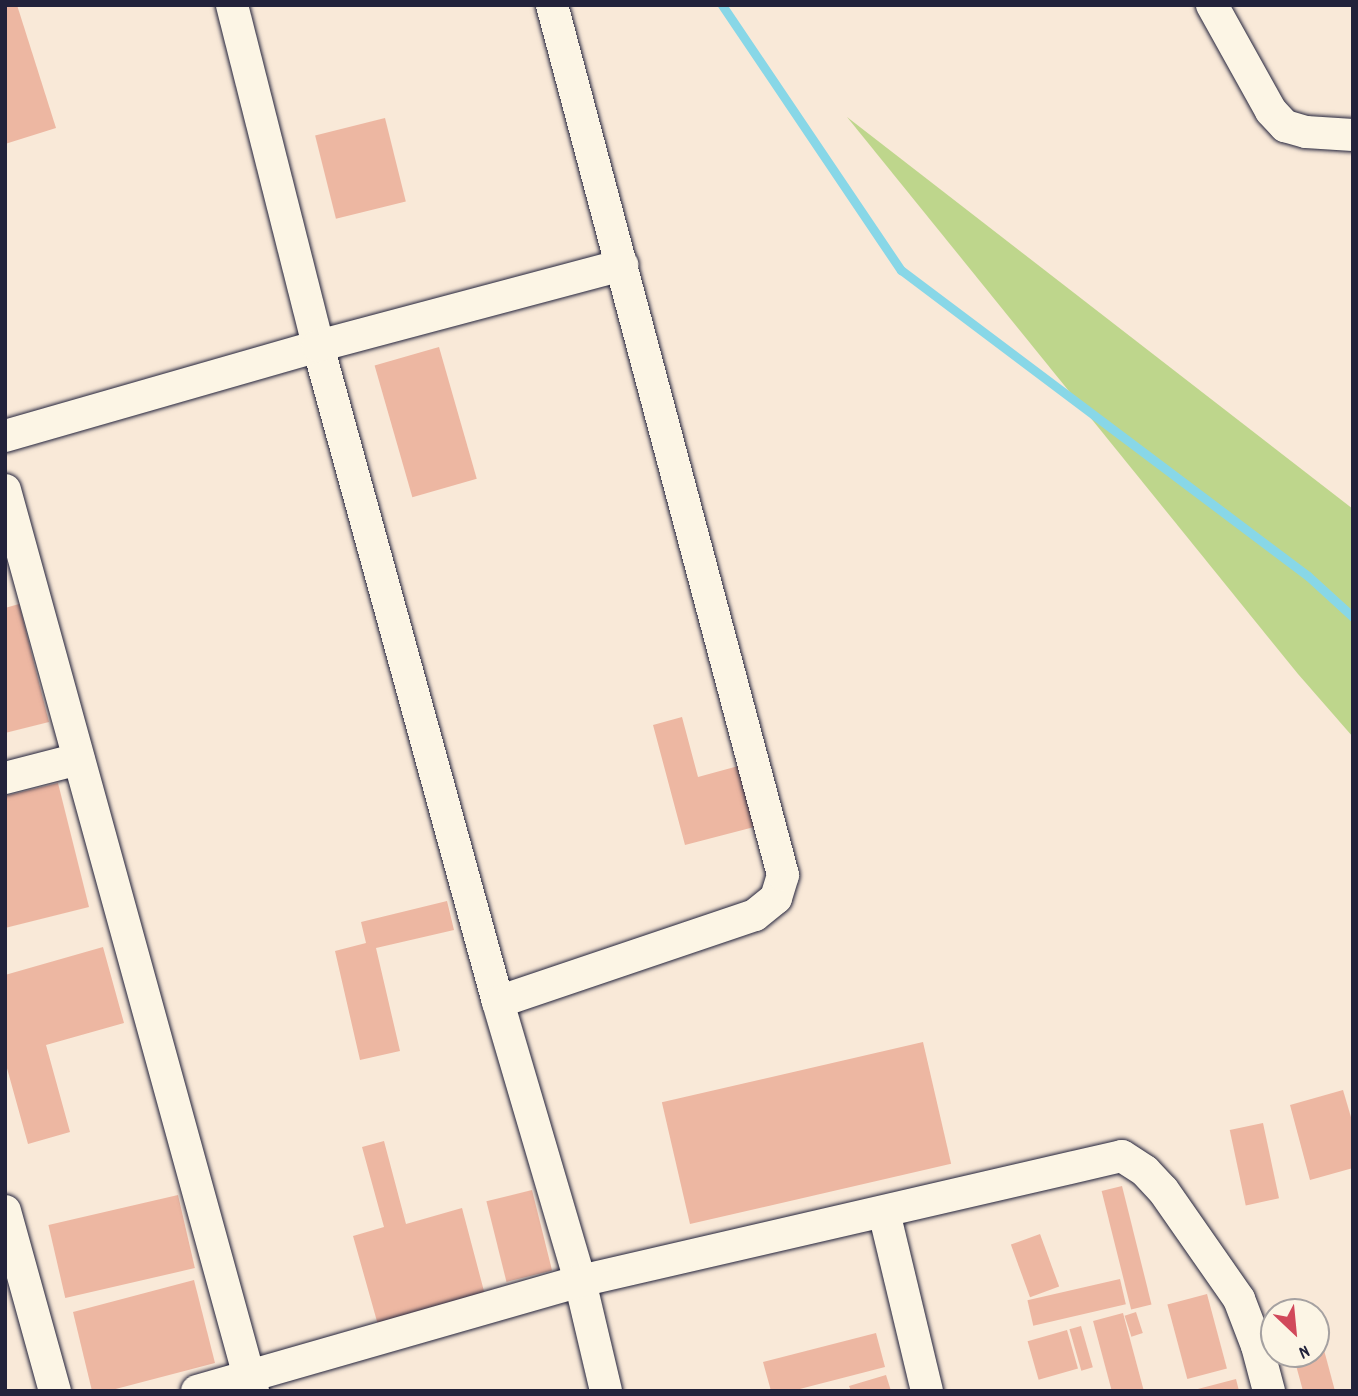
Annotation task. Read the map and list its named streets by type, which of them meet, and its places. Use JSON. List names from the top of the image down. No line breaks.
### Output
{"north":"bottom right"}
